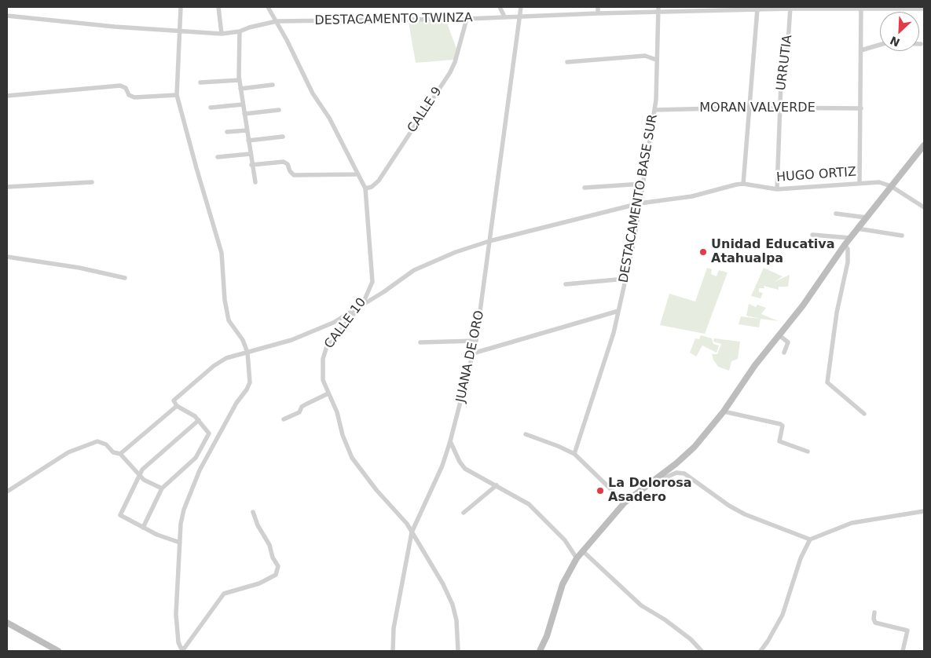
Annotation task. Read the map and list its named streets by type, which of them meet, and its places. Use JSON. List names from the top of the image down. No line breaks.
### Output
{"streets":{"street":["DESTACAMENTO TWINZA","URRUTIA","MORAN VALVERDE","CALLE 9","HUGO ORTIZ","DESTACAMENTO BASE SUR","CALLE 10","JUANA DE ORO"]},"crossings":[["DESTACAMENTO TWINZA","URRUTIA"],["DESTACAMENTO TWINZA","CALLE 9"],["DESTACAMENTO TWINZA","DESTACAMENTO BASE SUR"],["DESTACAMENTO TWINZA","CALLE 10"],["DESTACAMENTO TWINZA","JUANA DE ORO"],["URRUTIA","MORAN VALVERDE"],["URRUTIA","HUGO ORTIZ"],["MORAN VALVERDE","DESTACAMENTO BASE SUR"],["CALLE 9","CALLE 10"],["CALLE 10","JUANA DE ORO"]],"places":["Unidad Educativa Atahualpa","La Dolorosa Asadero"],"north":"bottom left"}
